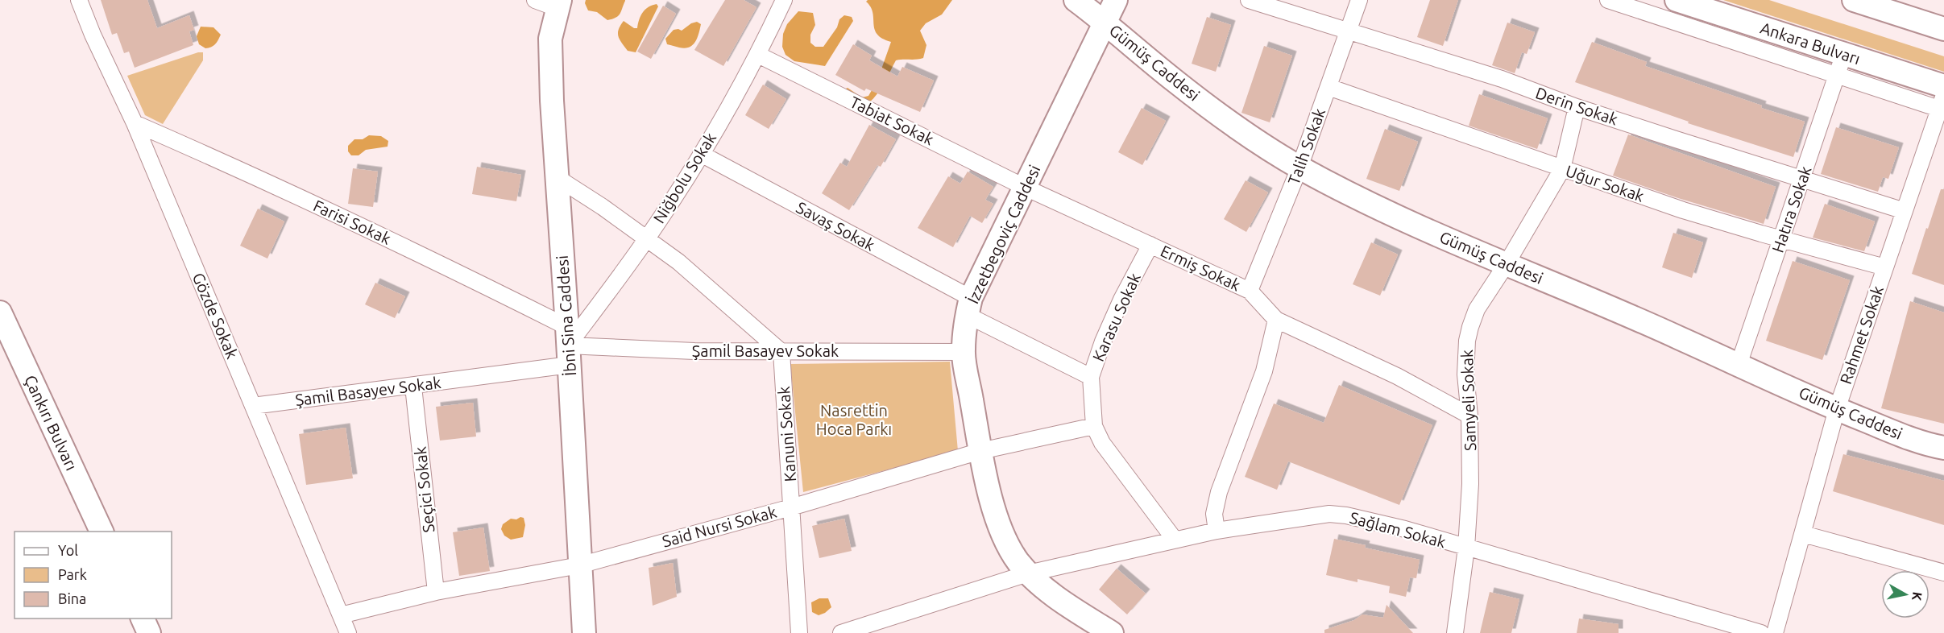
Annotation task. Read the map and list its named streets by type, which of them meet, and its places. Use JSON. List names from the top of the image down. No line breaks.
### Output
{"streets":{"street":["Ankara Bulvarı","Gümüş Caddesi","Derin Sokak","Tabiat Sokak","Talih Sokak","Niğbolu Sokak","Uğur Sokak","Hatıra Sokak","Farisi Sokak","Savaş Sokak","İzzetbegoviç Caddesi","Ermiş Sokak","Gözde Sokak","İbni Sina Caddesi","Karasu Sokak","Rahmet Sokak","Şamil Basayev Sokak","Samyeli Sokak","Çankırı Bulvarı","Kanuni Sokak","Seçici Sokak","Said Nursi Sokak","Sağlam Sokak"]},"crossings":[["Ankara Bulvarı","Hatıra Sokak"],["Gümüş Caddesi","Talih Sokak"],["Gümüş Caddesi","Hatıra Sokak"],["Gümüş Caddesi","İzzetbegoviç Caddesi"],["Gümüş Caddesi","Rahmet Sokak"],["Gümüş Caddesi","Samyeli Sokak"],["Derin Sokak","Talih Sokak"],["Derin Sokak","Hatıra Sokak"],["Derin Sokak","Rahmet Sokak"],["Derin Sokak","Samyeli Sokak"],["Tabiat Sokak","Niğbolu Sokak"],["Tabiat Sokak","İzzetbegoviç Caddesi"],["Tabiat Sokak","Ermiş Sokak"],["Talih Sokak","Uğur Sokak"],["Talih Sokak","Ermiş Sokak"],["Niğbolu Sokak","Farisi Sokak"],["Niğbolu Sokak","Savaş Sokak"],["Niğbolu Sokak","İbni Sina Caddesi"],["Niğbolu Sokak","Şamil Basayev Sokak"],["Uğur Sokak","Hatıra Sokak"],["Uğur Sokak","Rahmet Sokak"],["Uğur Sokak","Samyeli Sokak"],["Farisi Sokak","Gözde Sokak"],["Farisi Sokak","İbni Sina Caddesi"],["Farisi Sokak","Şamil Basayev Sokak"],["Savaş Sokak","İzzetbegoviç Caddesi"],["Savaş Sokak","Karasu Sokak"],["İzzetbegoviç Caddesi","Ermiş Sokak"],["İzzetbegoviç Caddesi","Şamil Basayev Sokak"],["İzzetbegoviç Caddesi","Said Nursi Sokak"],["İzzetbegoviç Caddesi","Sağlam Sokak"],["Ermiş Sokak","Karasu Sokak"],["Ermiş Sokak","Samyeli Sokak"],["Gözde Sokak","Şamil Basayev Sokak"],["Gözde Sokak","Said Nursi Sokak"],["İbni Sina Caddesi","Şamil Basayev Sokak"],["İbni Sina Caddesi","Said Nursi Sokak"],["Karasu Sokak","Said Nursi Sokak"],["Karasu Sokak","Sağlam Sokak"],["Şamil Basayev Sokak","Kanuni Sokak"],["Şamil Basayev Sokak","Seçici Sokak"],["Samyeli Sokak","Sağlam Sokak"],["Kanuni Sokak","Said Nursi Sokak"],["Seçici Sokak","Said Nursi Sokak"]],"parks":["Nasrettin Hoca Parkı"],"legend":["Yol","Park","Bina"],"north":"right"}
